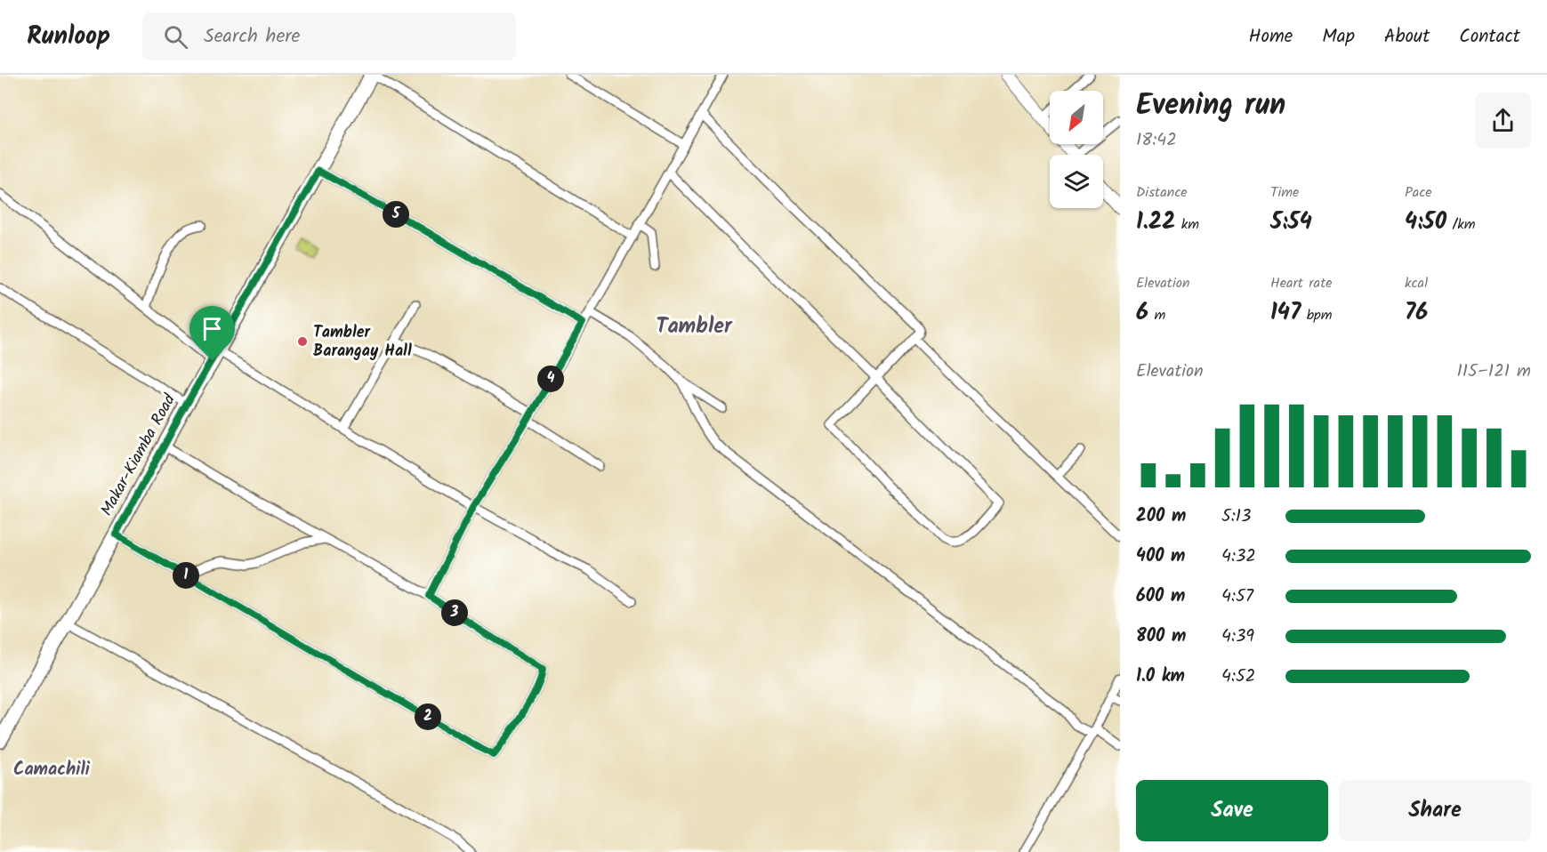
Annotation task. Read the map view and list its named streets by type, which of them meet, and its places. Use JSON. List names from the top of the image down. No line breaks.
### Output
{"streets":{"main road":["Makar-Kiamba Road"]},"districts":["Tambler","Camachili"],"places":["Tambler Barangay Hall"],"north":"bottom left","page":{"header":"Runloop","search":"Search here","nav":["Home","Map","About","Contact"],"heading":["Evening run","18:42"],"stats":[["Distance","1.22 km"],["Time","5:54"],["Pace","4:50 /km"],["Elevation","6 m"],["Heart rate","147 bpm"],["kcal","76"]],"pins":["5","4","1","3","2"],"chart":["Elevation","115–121 m"],"list":[{"name":"200 m","note":"5:13"},{"name":"400 m","note":"4:32"},{"name":"600 m","note":"4:57"},{"name":"800 m","note":"4:39"},{"name":"1.0 km","note":"4:52"}],"buttons":["Save","Share"]}}
